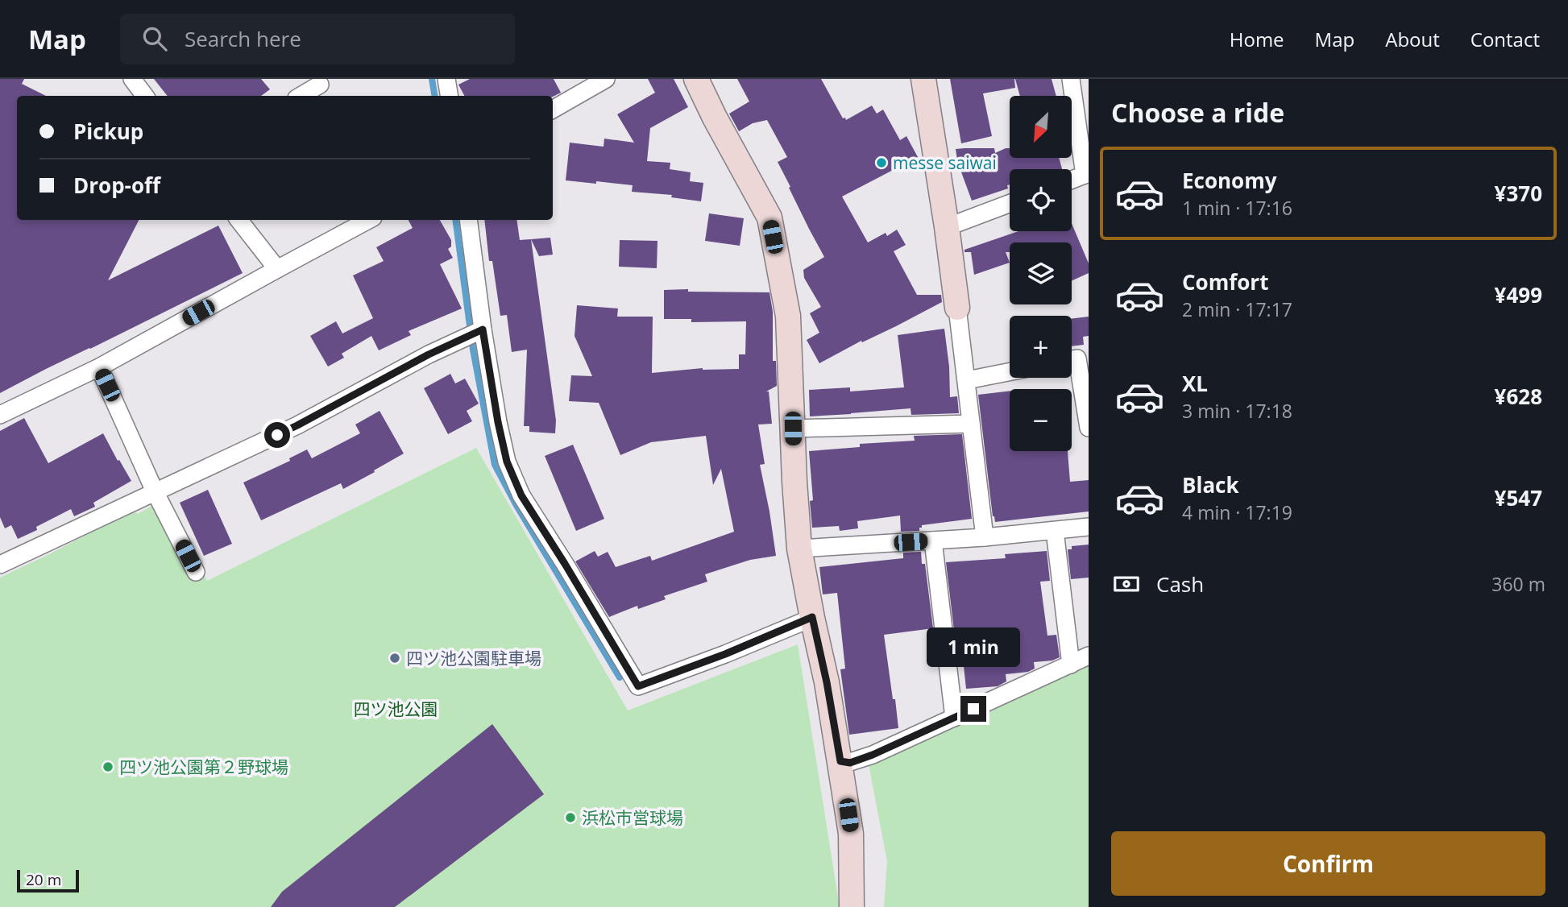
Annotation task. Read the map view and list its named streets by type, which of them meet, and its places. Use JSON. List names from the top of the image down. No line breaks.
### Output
{"parks":["四ツ池公園"],"places":["messe saiwai","四ツ池公園駐車場","四ツ池公園第２野球場","浜松市営球場"],"scale_bar":"20 m","north":"bottom left","page":{"header":"Map","search":"Search here","nav":["Home","Map","About","Contact"],"heading":"Choose a ride","map_buttons":["+","−"],"banner":["Pickup","Drop-off"],"list":[{"name":"Economy","note":"1 min · 17:16","value":"¥370"},{"name":"Comfort","note":"2 min · 17:17","value":"¥499"},{"name":"XL","note":"3 min · 17:18","value":"¥628"},{"name":"Black","note":"4 min · 17:19","value":"¥547"}],"pay":["Cash","360 m"],"bubble":"1 min","buttons":"Confirm","scale":"20 m"}}
